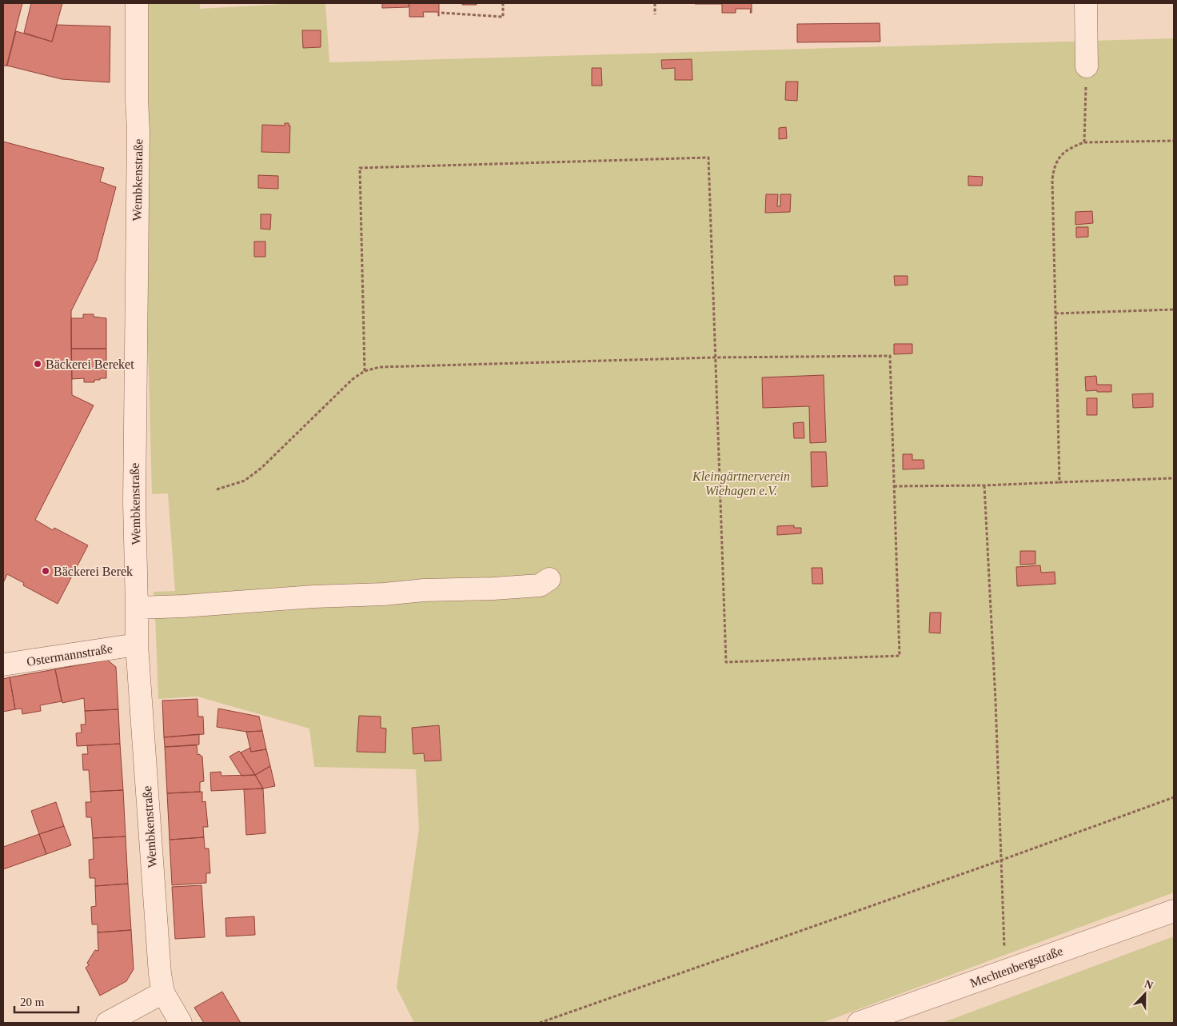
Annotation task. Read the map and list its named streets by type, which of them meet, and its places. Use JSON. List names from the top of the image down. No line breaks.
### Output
{"streets":{"street":["Wembkenstraße","Ostermannstraße","Mechtenbergstraße"]},"crossings":[["Wembkenstraße","Ostermannstraße"]],"parks":["Kleingärtnerverein Wiehagen e.V."],"places":["Bäckerei Bereket","Bäckerei Berek"],"scale_bar":"20 m","north":"top"}
